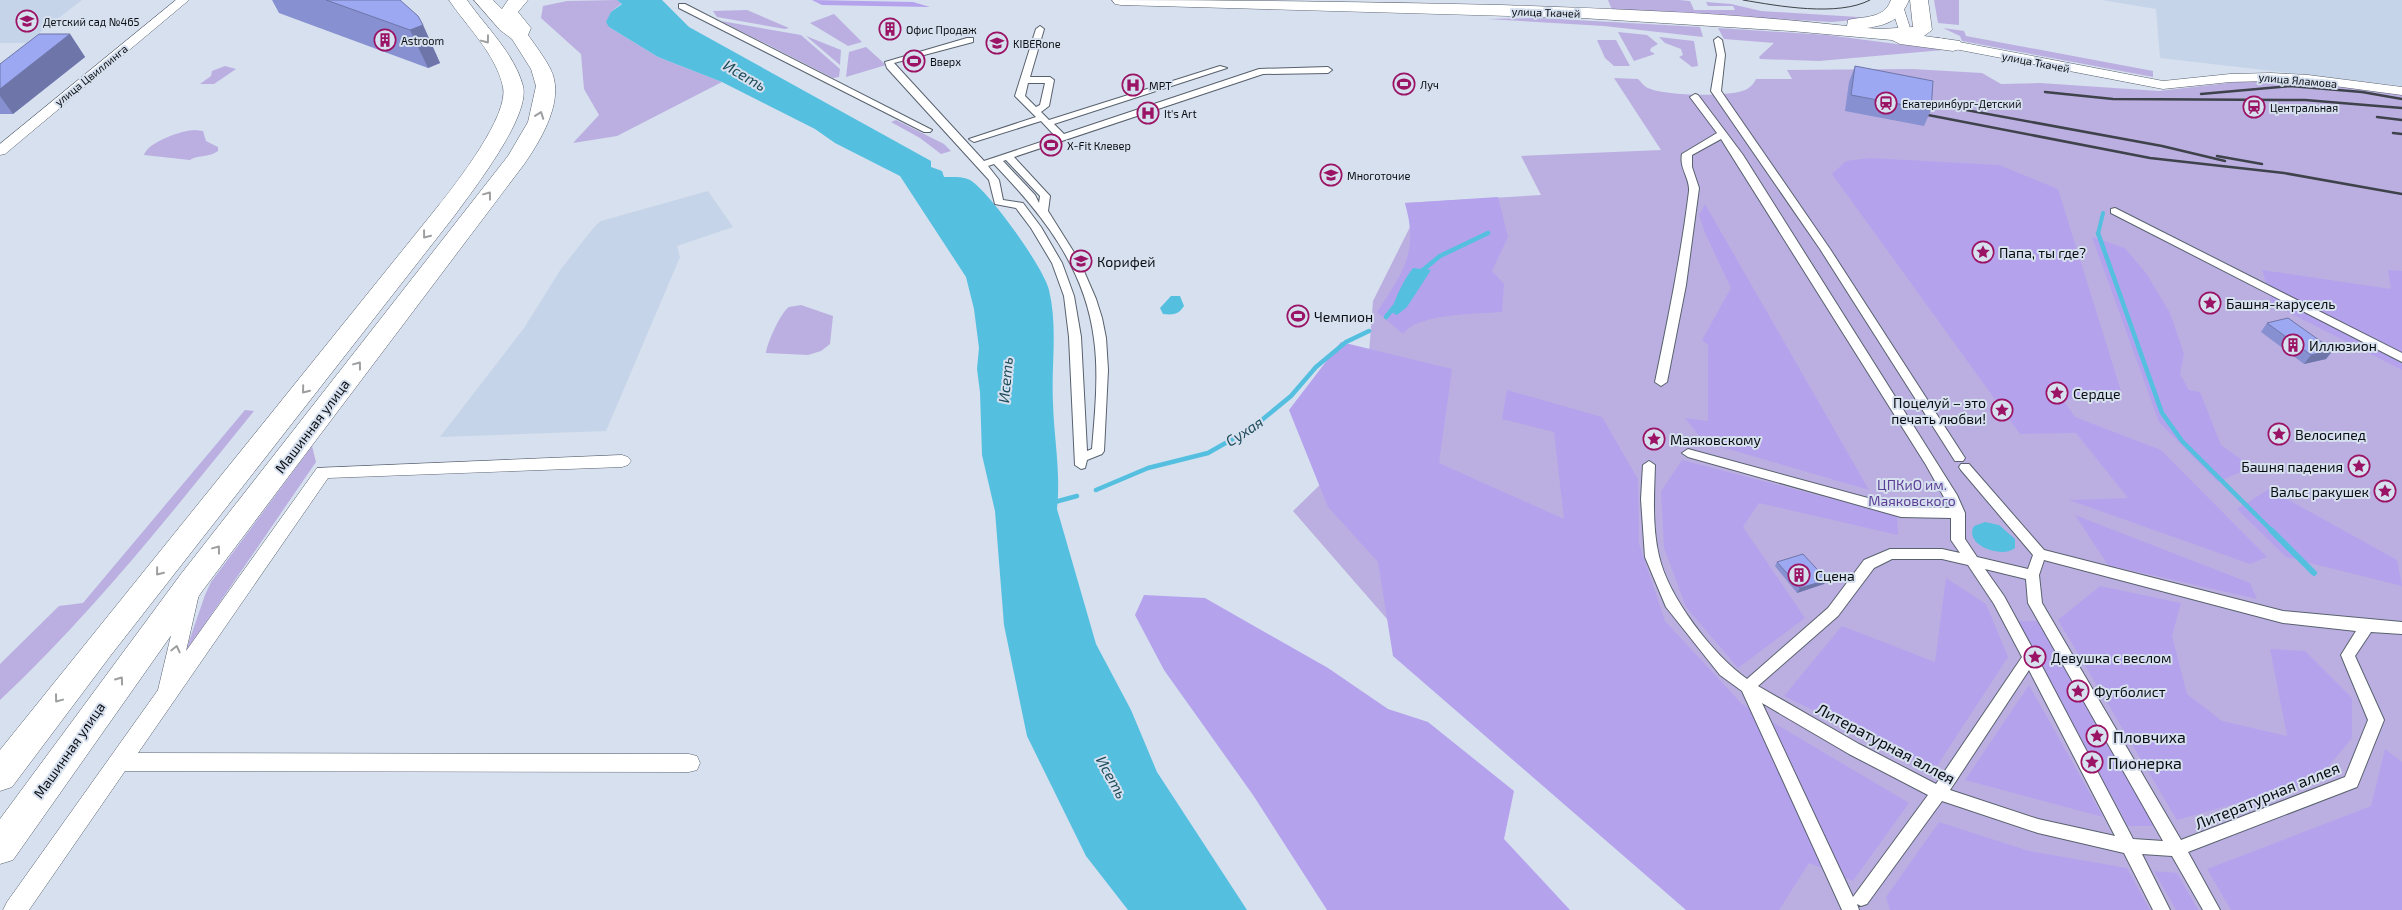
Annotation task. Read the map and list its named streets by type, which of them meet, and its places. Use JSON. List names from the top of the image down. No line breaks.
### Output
{"streets":{"main road":["улица Ткачей","Машинная улица"],"street":["улица Цвиллинга","улица Яламова","Литературная аллея"]},"crossings":[["улица Ткачей","улица Яламова"]],"water":["Исеть","Сухая"],"parks":["ЦПКиО им. Маяковского"],"places":{"school or university":["Детский сад №465","KIBERone","Многоточие","Корифей"],"building":["Офис Продаж","Astroom","Иллюзион","Сцена"],"sports":["Вверх","Луч","X-Fit Клевер","Чемпион"],"hospital":["МРТ","It's Art"],"station":["Екатеринбург-Детский","Центральная"],"place":["Папа, ты где?","Башня-карусель","Сердце","Поцелуй – это печать любви!","Велосипед","Маяковскому","Башня падения","Вальс ракушек","Девушка с веслом","Футболист","Пловчиха","Пионерка"]}}
